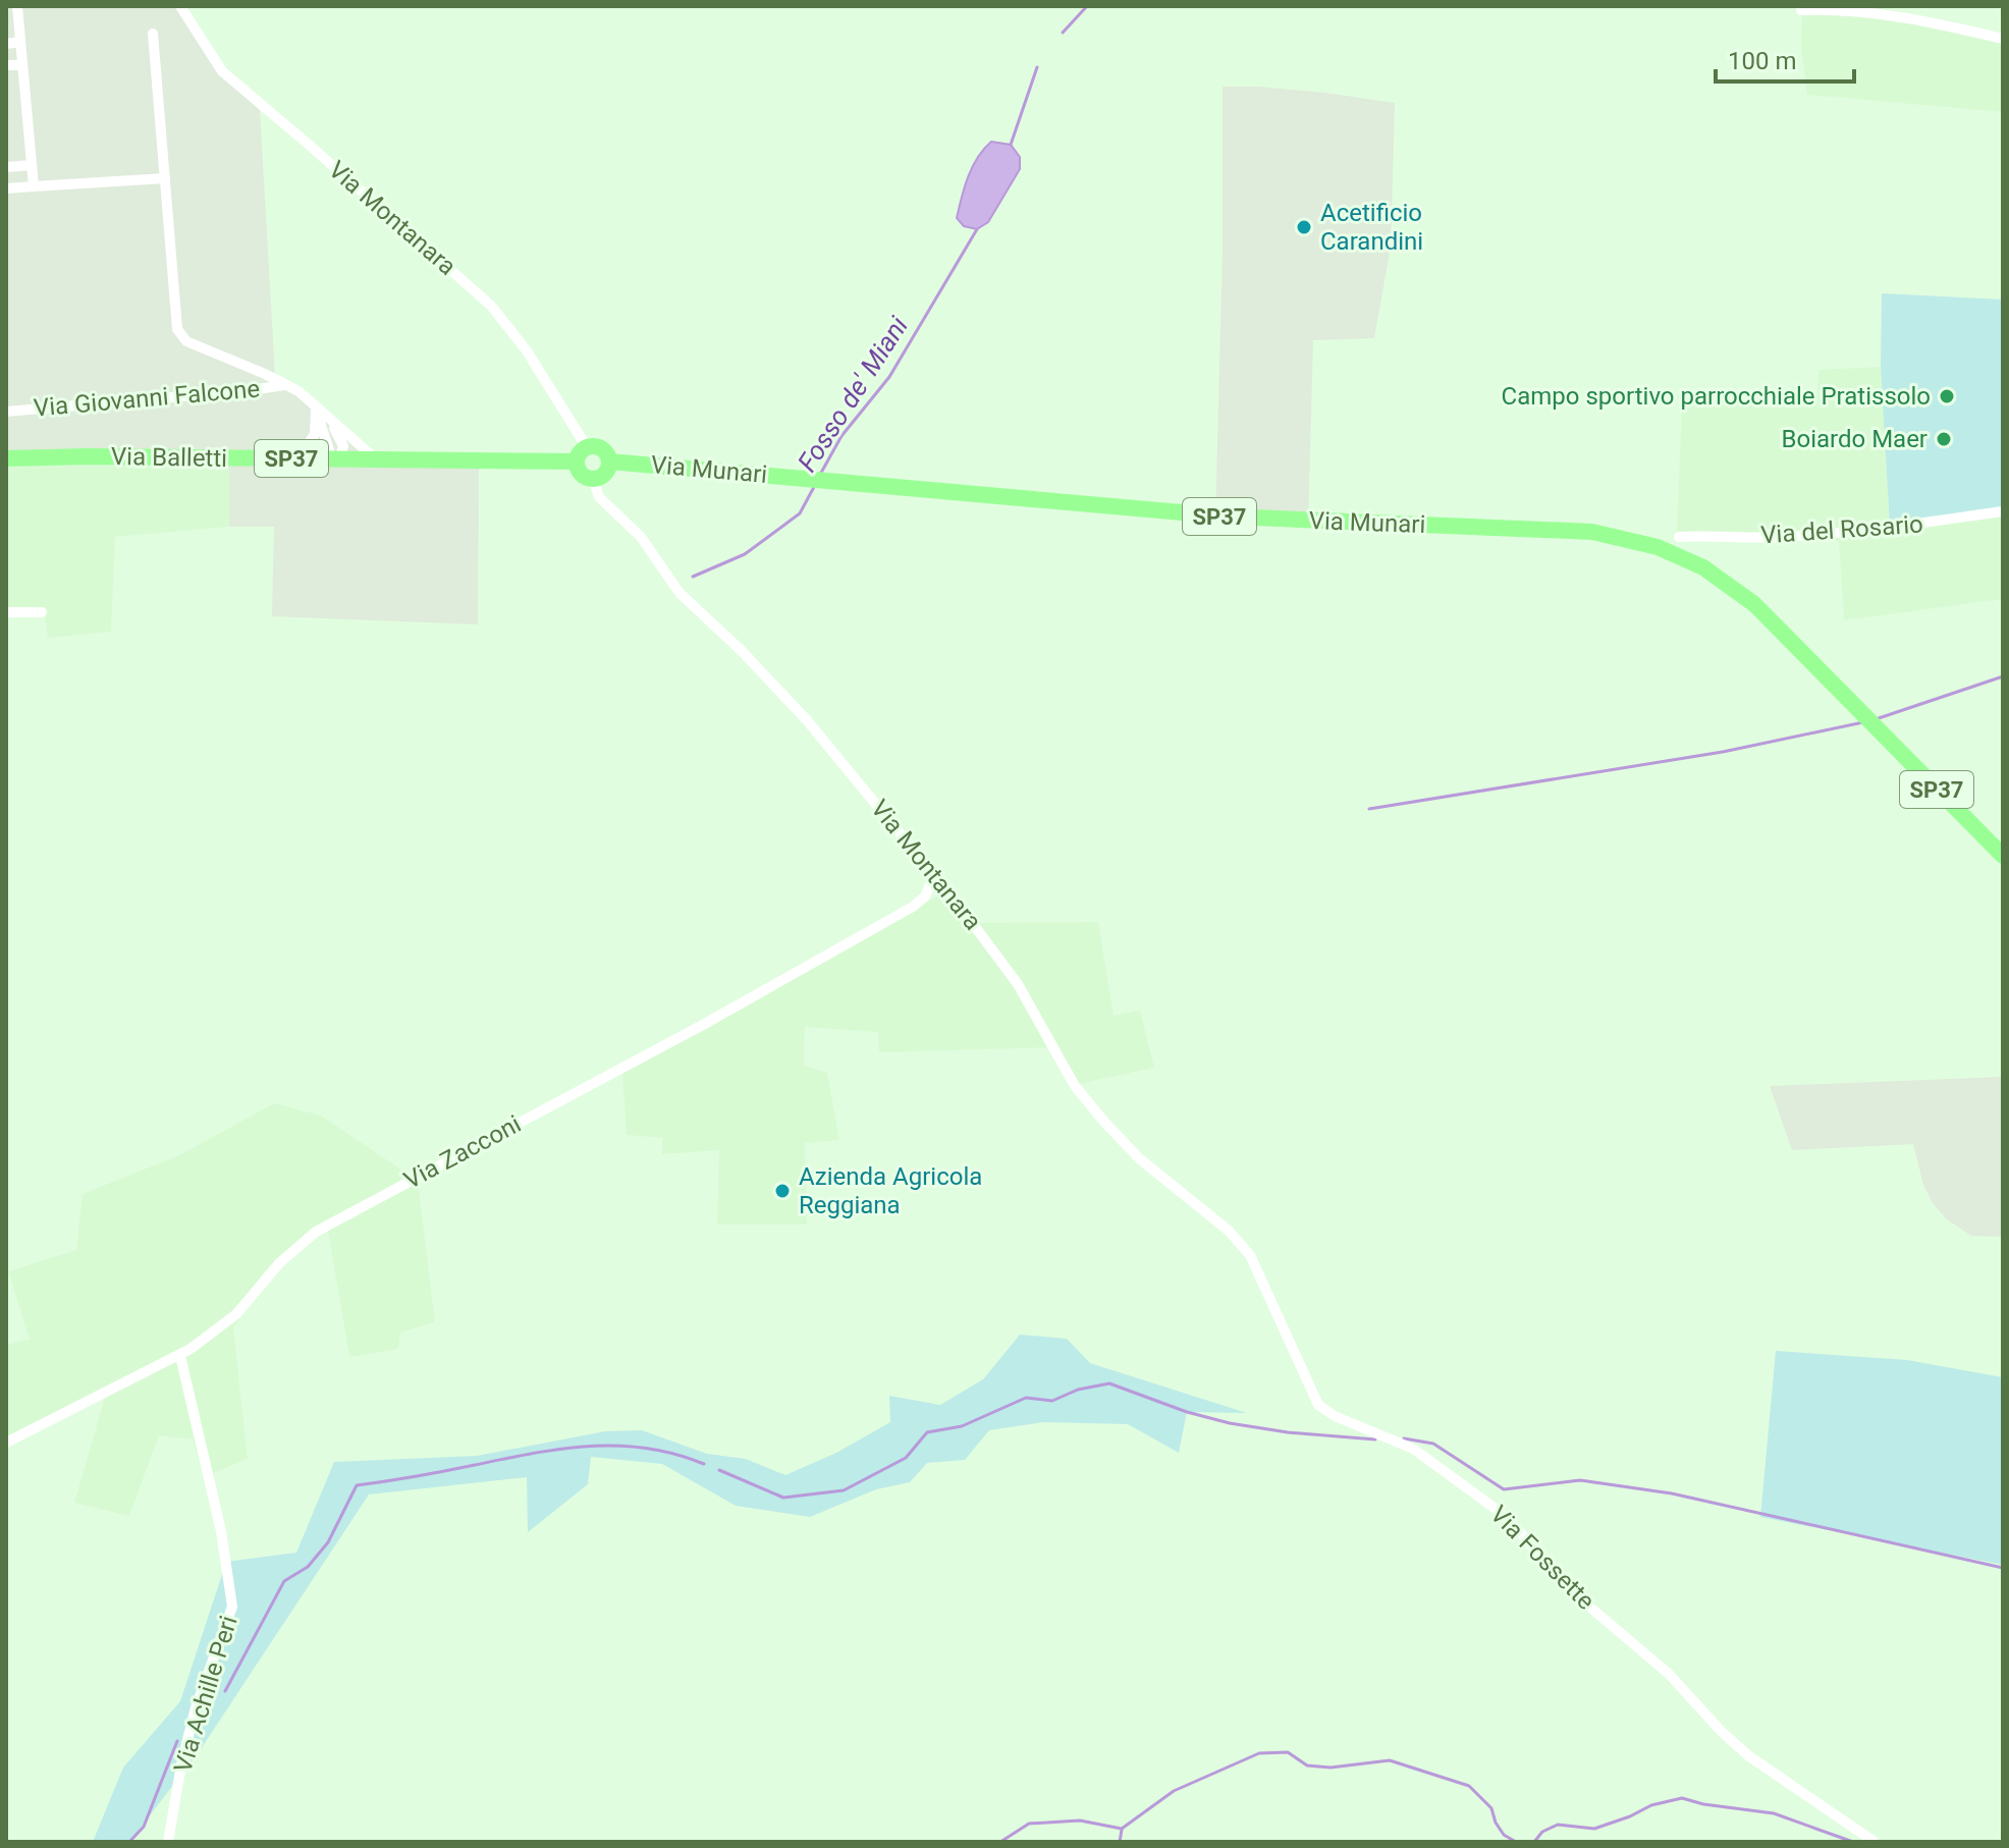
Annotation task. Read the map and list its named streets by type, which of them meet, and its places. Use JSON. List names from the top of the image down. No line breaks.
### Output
{"streets":{"main road":["Via Balletti","SP37","Via Munari"],"street":["Via Montanara","Via Giovanni Falcone","Via del Rosario","Via Zacconi","Via Fossette","Via Achille Peri"]},"crossings":[["Via Montanara","Via Balletti"],["Via Montanara","Via Munari"],["Via Montanara","Via Zacconi"],["Via Montanara","Via Fossette"],["Via Balletti","Via Munari"],["Via Zacconi","Via Achille Peri"]],"water":["Fosso de' Miani"],"places":["Acetificio Carandini","Campo sportivo parrocchiale Pratissolo","Boiardo Maer","Azienda Agricola Reggiana"],"scale_bar":"100 m"}
